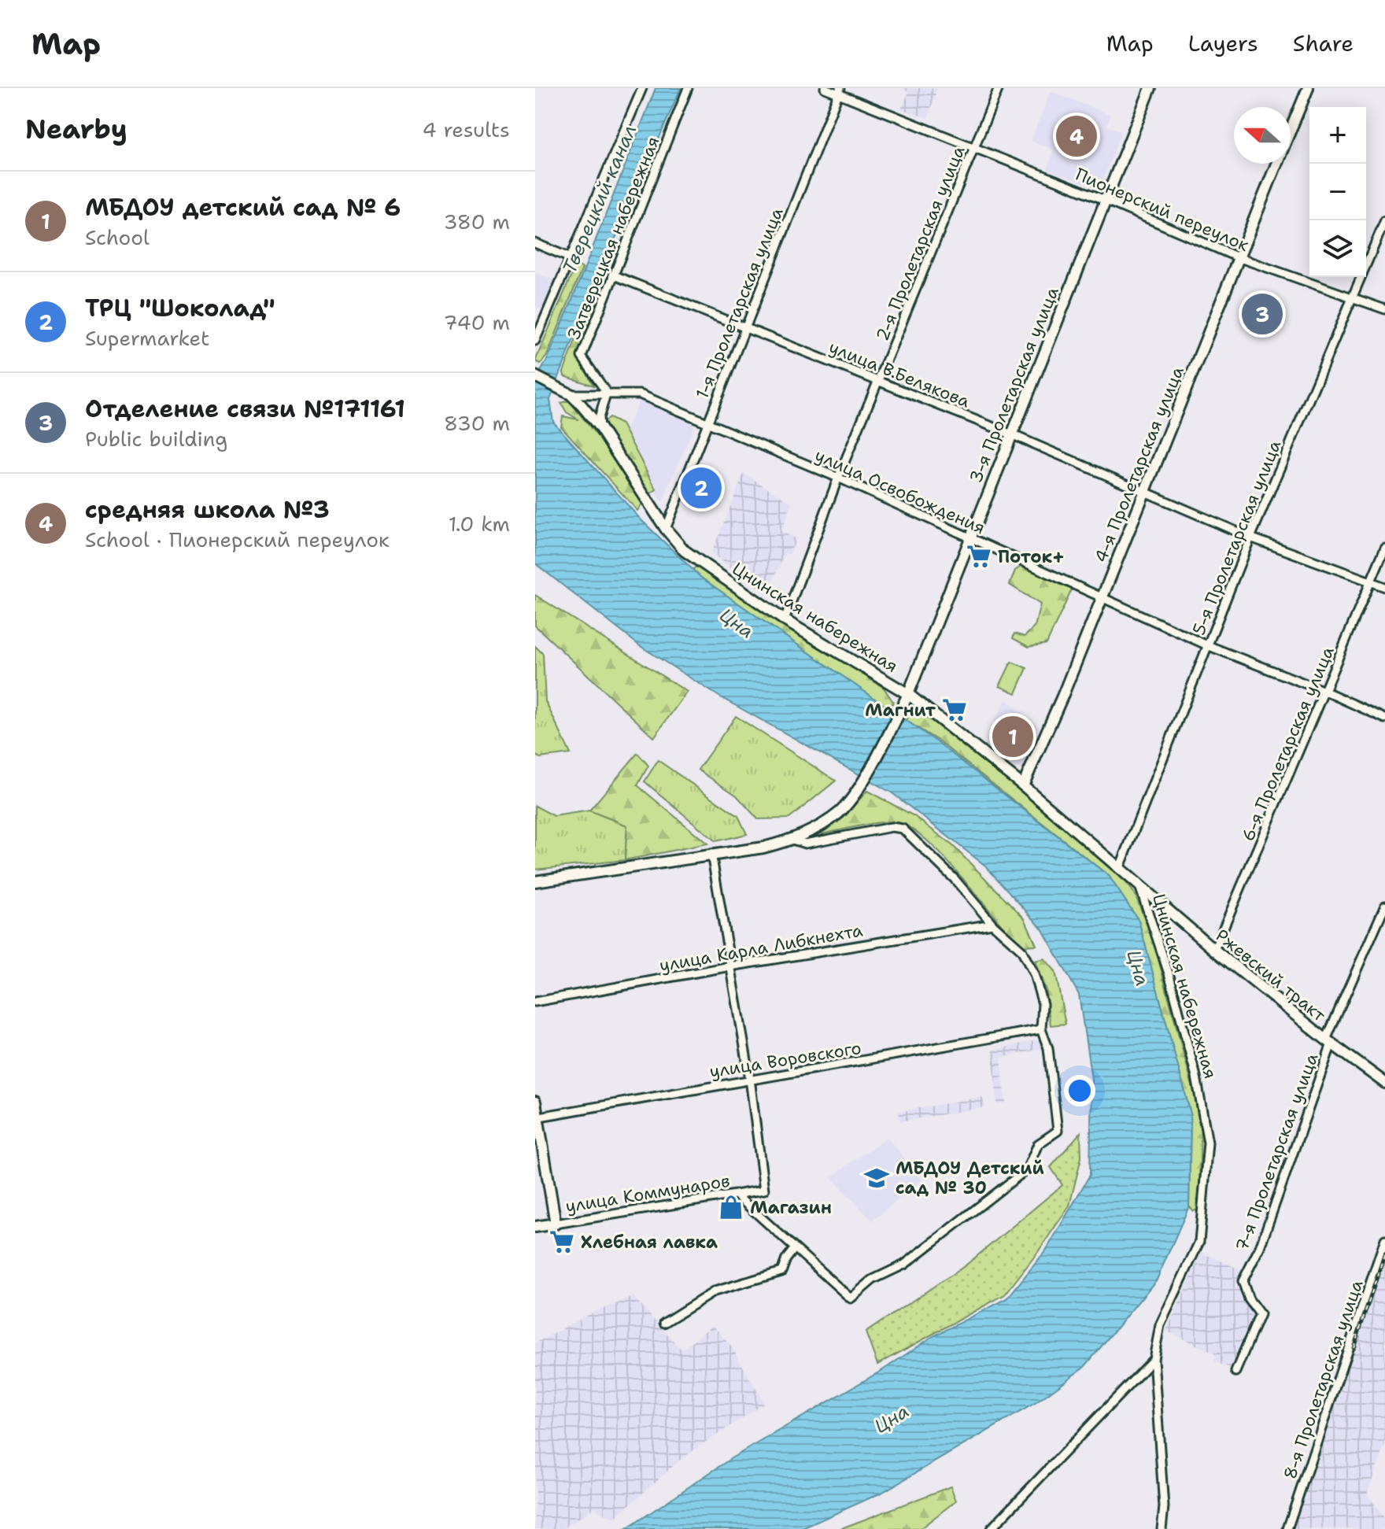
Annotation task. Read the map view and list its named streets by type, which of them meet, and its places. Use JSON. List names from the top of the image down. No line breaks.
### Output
{"streets":{"street":["Пионерский переулок","Затверецкая набережная","2-я Пролетарская улица","1-я Пролетарская улица","улица В.Белякова","3-я Пролетарская улица","4-я Пролетарская улица","улица Освобождения","5-я Пролетарская улица","Цнинская набережная","6-я Пролетарская улица","улица Карла Либкнехта","Ржевский тракт","улица Воровского","7-я Пролетарская улица","улица Коммунаров","8-я Пролетарская улица"]},"crossings":[["Пионерский переулок","2-я Пролетарская улица"],["Пионерский переулок","1-я Пролетарская улица"],["Пионерский переулок","3-я Пролетарская улица"],["Пионерский переулок","4-я Пролетарская улица"],["Пионерский переулок","5-я Пролетарская улица"],["Затверецкая набережная","улица В.Белякова"],["Затверецкая набережная","улица Освобождения"],["2-я Пролетарская улица","улица В.Белякова"],["2-я Пролетарская улица","улица Освобождения"],["2-я Пролетарская улица","Цнинская набережная"],["1-я Пролетарская улица","улица В.Белякова"],["1-я Пролетарская улица","улица Освобождения"],["1-я Пролетарская улица","Цнинская набережная"],["улица В.Белякова","3-я Пролетарская улица"],["улица В.Белякова","4-я Пролетарская улица"],["улица В.Белякова","5-я Пролетарская улица"],["улица В.Белякова","6-я Пролетарская улица"],["3-я Пролетарская улица","улица Освобождения"],["3-я Пролетарская улица","Цнинская набережная"],["4-я Пролетарская улица","улица Освобождения"],["4-я Пролетарская улица","Цнинская набережная"],["улица Освобождения","5-я Пролетарская улица"],["улица Освобождения","Цнинская набережная"],["улица Освобождения","6-я Пролетарская улица"],["5-я Пролетарская улица","Цнинская набережная"],["Цнинская набережная","Ржевский тракт"],["6-я Пролетарская улица","Ржевский тракт"],["Ржевский тракт","7-я Пролетарская улица"],["улица Воровского","улица Коммунаров"]],"water":["Тверецкий канал","Цна"],"places":{"supermarket":["Поток+","Магнит","Хлебная лавка"],"school or university":["МБДОУ Детский сад № 30"],"shop":["Магазин"]},"north":"left","page":{"header":"Map","nav":["Map","Layers","Share"],"heading":["Nearby","4 results"],"map_buttons":["+","−"],"pins":["4","3","2","1"],"list":[{"mark":"1","name":"МБДОУ детский сад № 6","note":"School","value":"380 m"},{"mark":"2","name":"ТРЦ \"Шоколад\"","note":"Supermarket","value":"740 m"},{"mark":"3","name":"Отделение связи №171161","note":"Public building","value":"830 m"},{"mark":"4","name":"средняя школа №3","note":"School · Пионерский переулок","value":"1.0 km"}]}}
